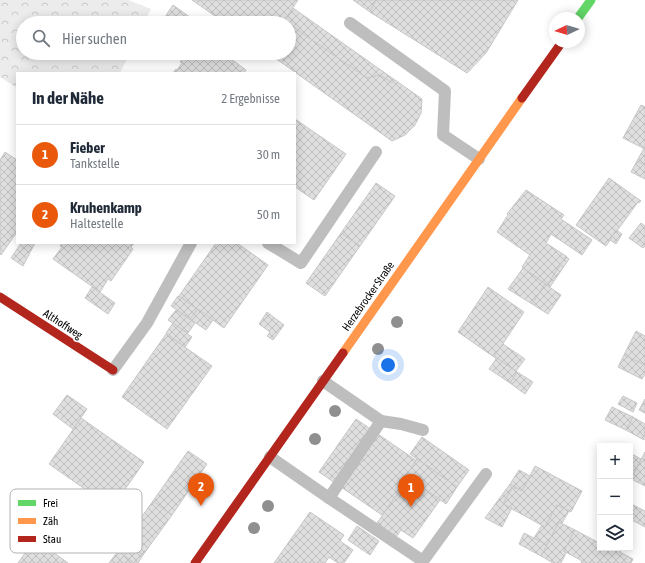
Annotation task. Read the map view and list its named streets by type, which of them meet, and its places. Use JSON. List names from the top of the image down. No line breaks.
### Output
{"streets":{"main road":["Herzebrocker Straße","Althoffweg"]},"legend":["Frei","Zäh","Stau"],"north":"left","page":{"search":"Hier suchen","heading":["In der Nähe","2 Ergebnisse"],"list":[{"mark":"1","name":"Fieber","note":"Tankstelle","value":"30 m"},{"mark":"2","name":"Kruhenkamp","note":"Haltestelle","value":"50 m"}],"map_buttons":["+","−"],"pins":["2","1"]}}
